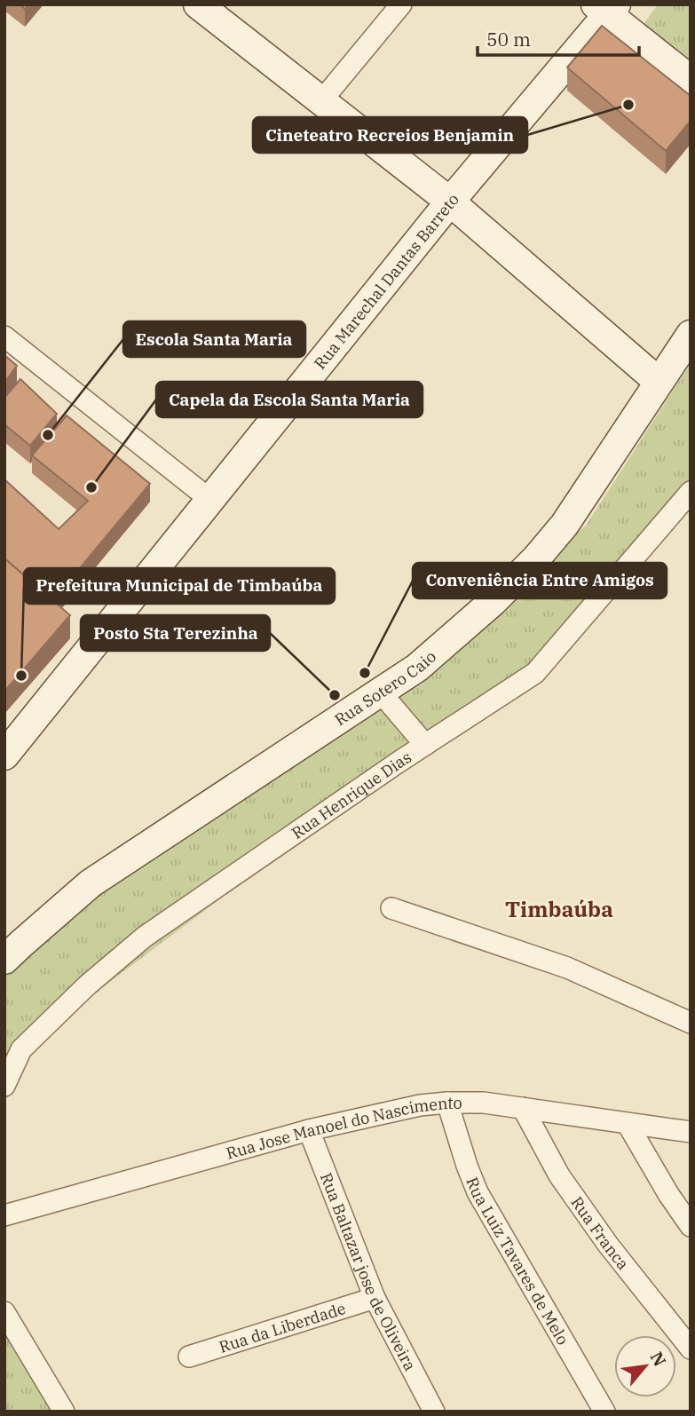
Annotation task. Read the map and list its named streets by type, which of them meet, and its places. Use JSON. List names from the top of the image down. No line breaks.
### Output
{"streets":{"street":["Rua Marechal Dantas Barreto","Rua Sotero Caio","Rua Henrique Dias","Rua Jose Manoel do Nascimento","Rua Franca","Rua Luiz Tavares de Melo","Rua Baltazar jose de Oliveira","Rua da Liberdade"]},"crossings":[["Rua Jose Manoel do Nascimento","Rua Franca"],["Rua Jose Manoel do Nascimento","Rua Luiz Tavares de Melo"],["Rua Jose Manoel do Nascimento","Rua Baltazar jose de Oliveira"],["Rua Baltazar jose de Oliveira","Rua da Liberdade"]],"districts":["Timbaúba"],"places":["Cineteatro Recreios Benjamin","Escola Santa Maria","Capela da Escola Santa Maria","Conveniência Entre Amigos","Prefeitura Municipal de Timbaúba","Posto Sta Terezinha"],"scale_bar":"50 m","north":"top right"}
